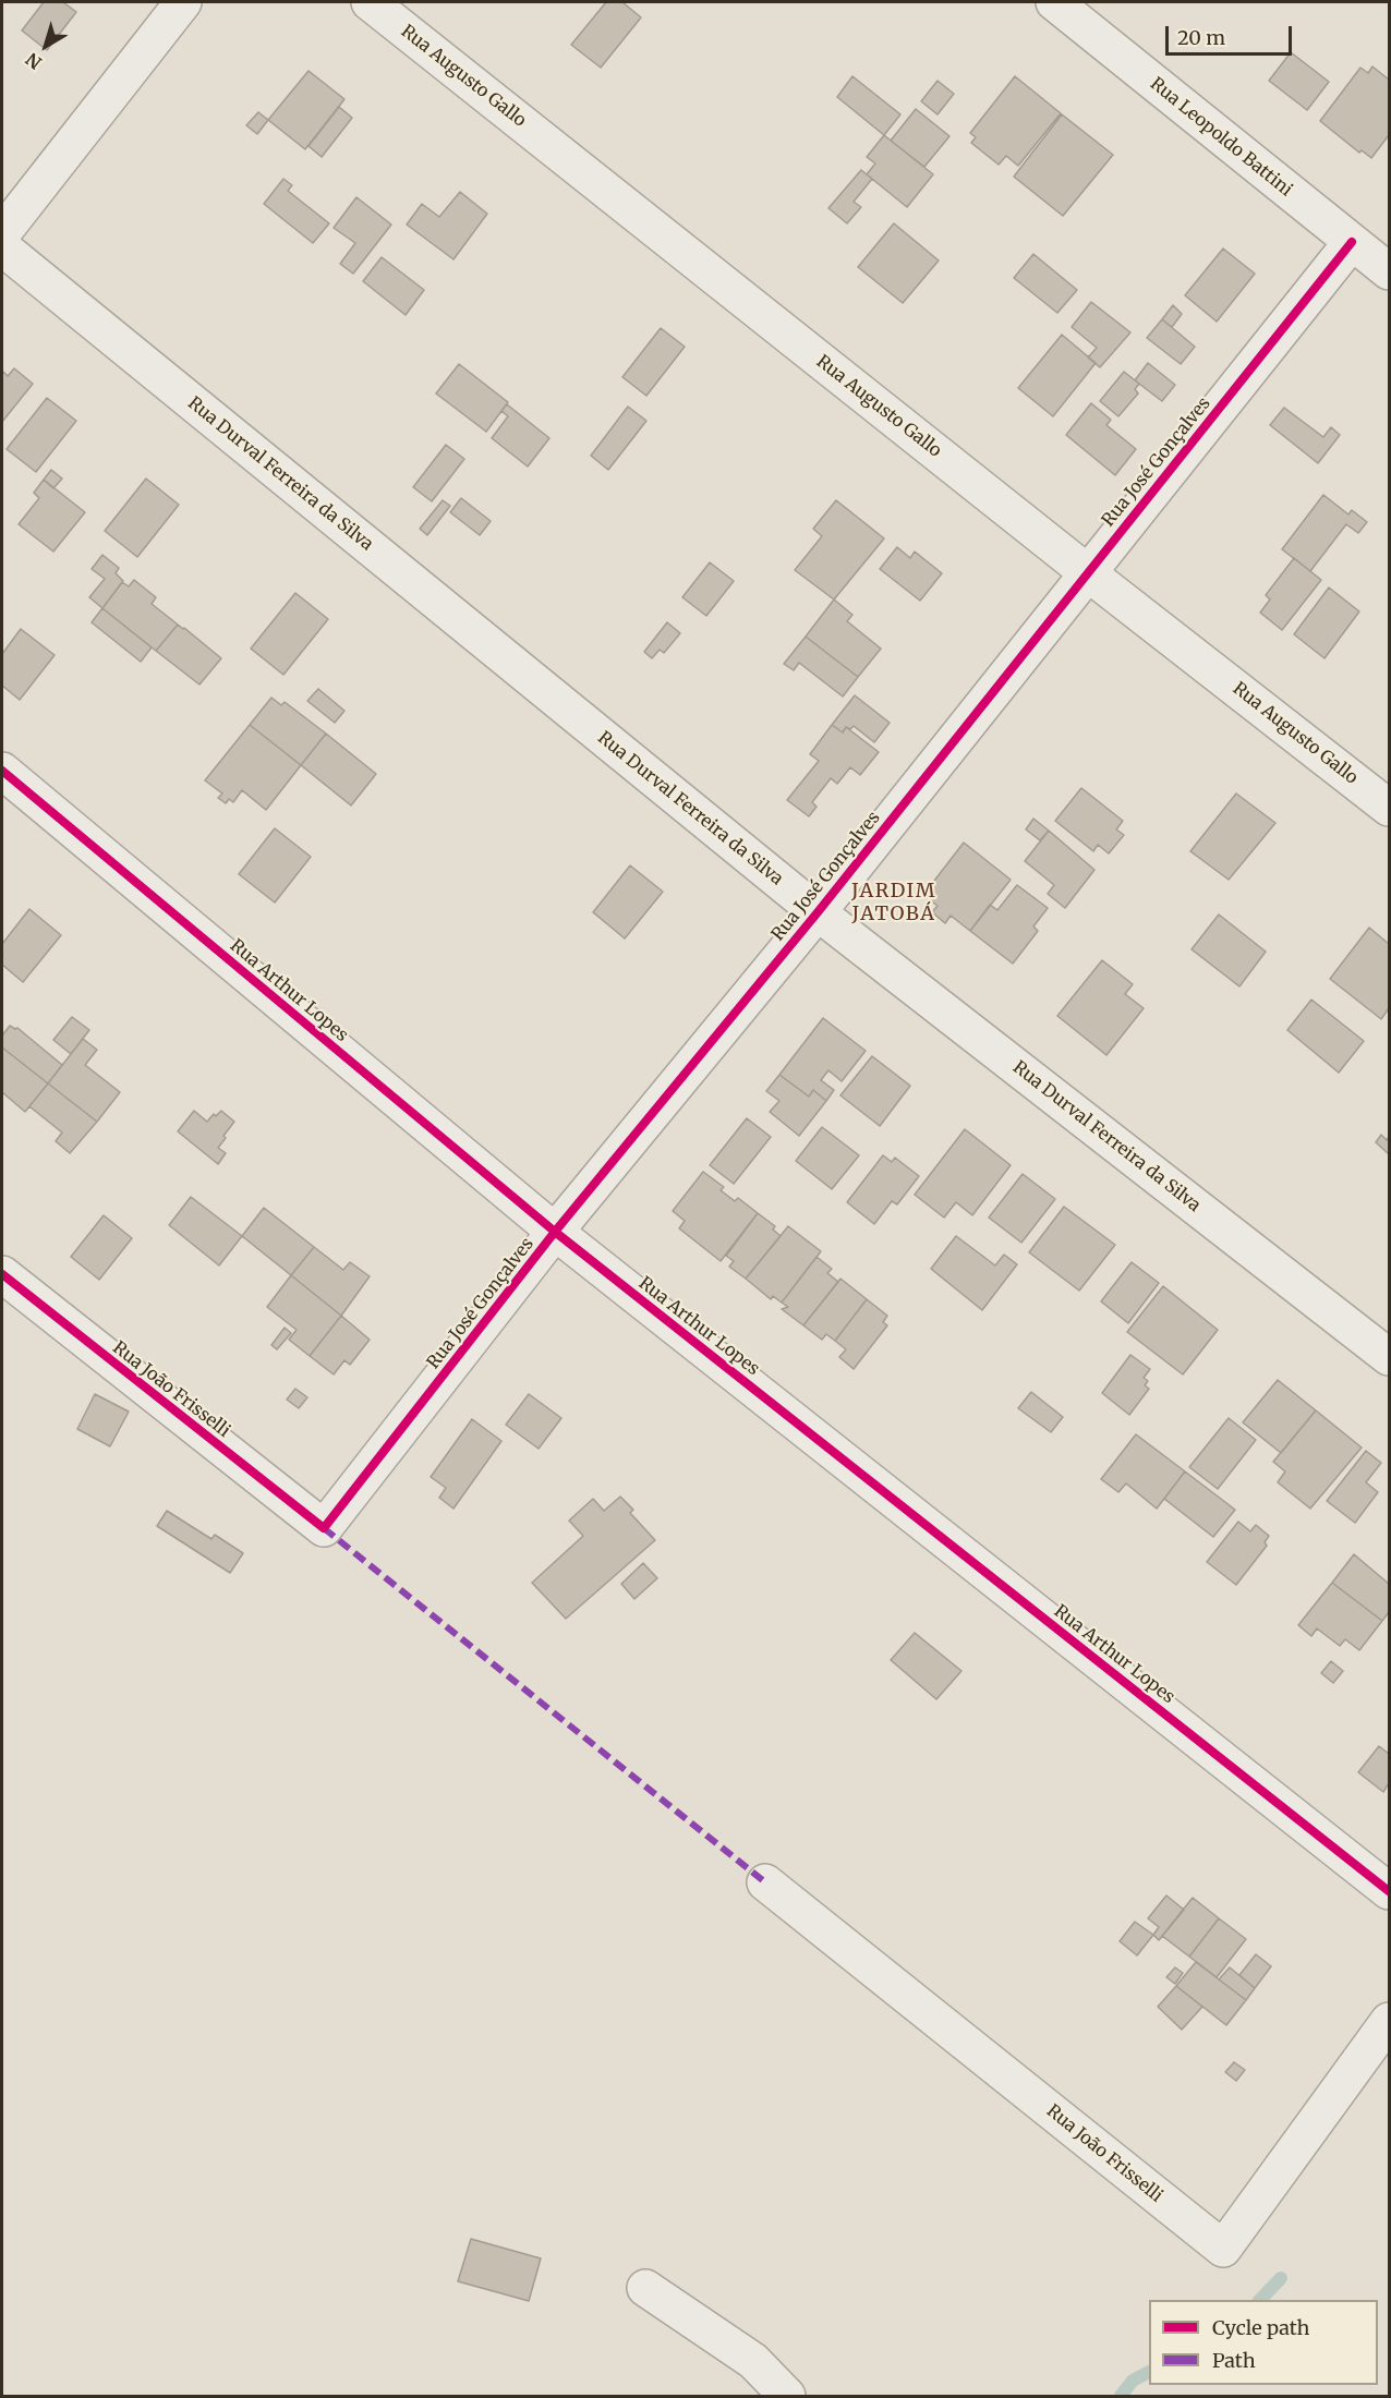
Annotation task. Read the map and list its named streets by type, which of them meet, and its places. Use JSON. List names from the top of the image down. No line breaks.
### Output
{"streets":{"street":["Rua Augusto Gallo","Rua Leopoldo Battini","Rua José Gonçalves","Rua Durval Ferreira da Silva","Rua Arthur Lopes","Rua João Frisselli"]},"crossings":[["Rua Augusto Gallo","Rua José Gonçalves"],["Rua Leopoldo Battini","Rua José Gonçalves"],["Rua José Gonçalves","Rua Durval Ferreira da Silva"],["Rua José Gonçalves","Rua Arthur Lopes"],["Rua José Gonçalves","Rua João Frisselli"]],"districts":["JARDIM JATOBÁ"],"legend":["Cycle path","Path"],"scale_bar":"20 m","north":"bottom left"}
